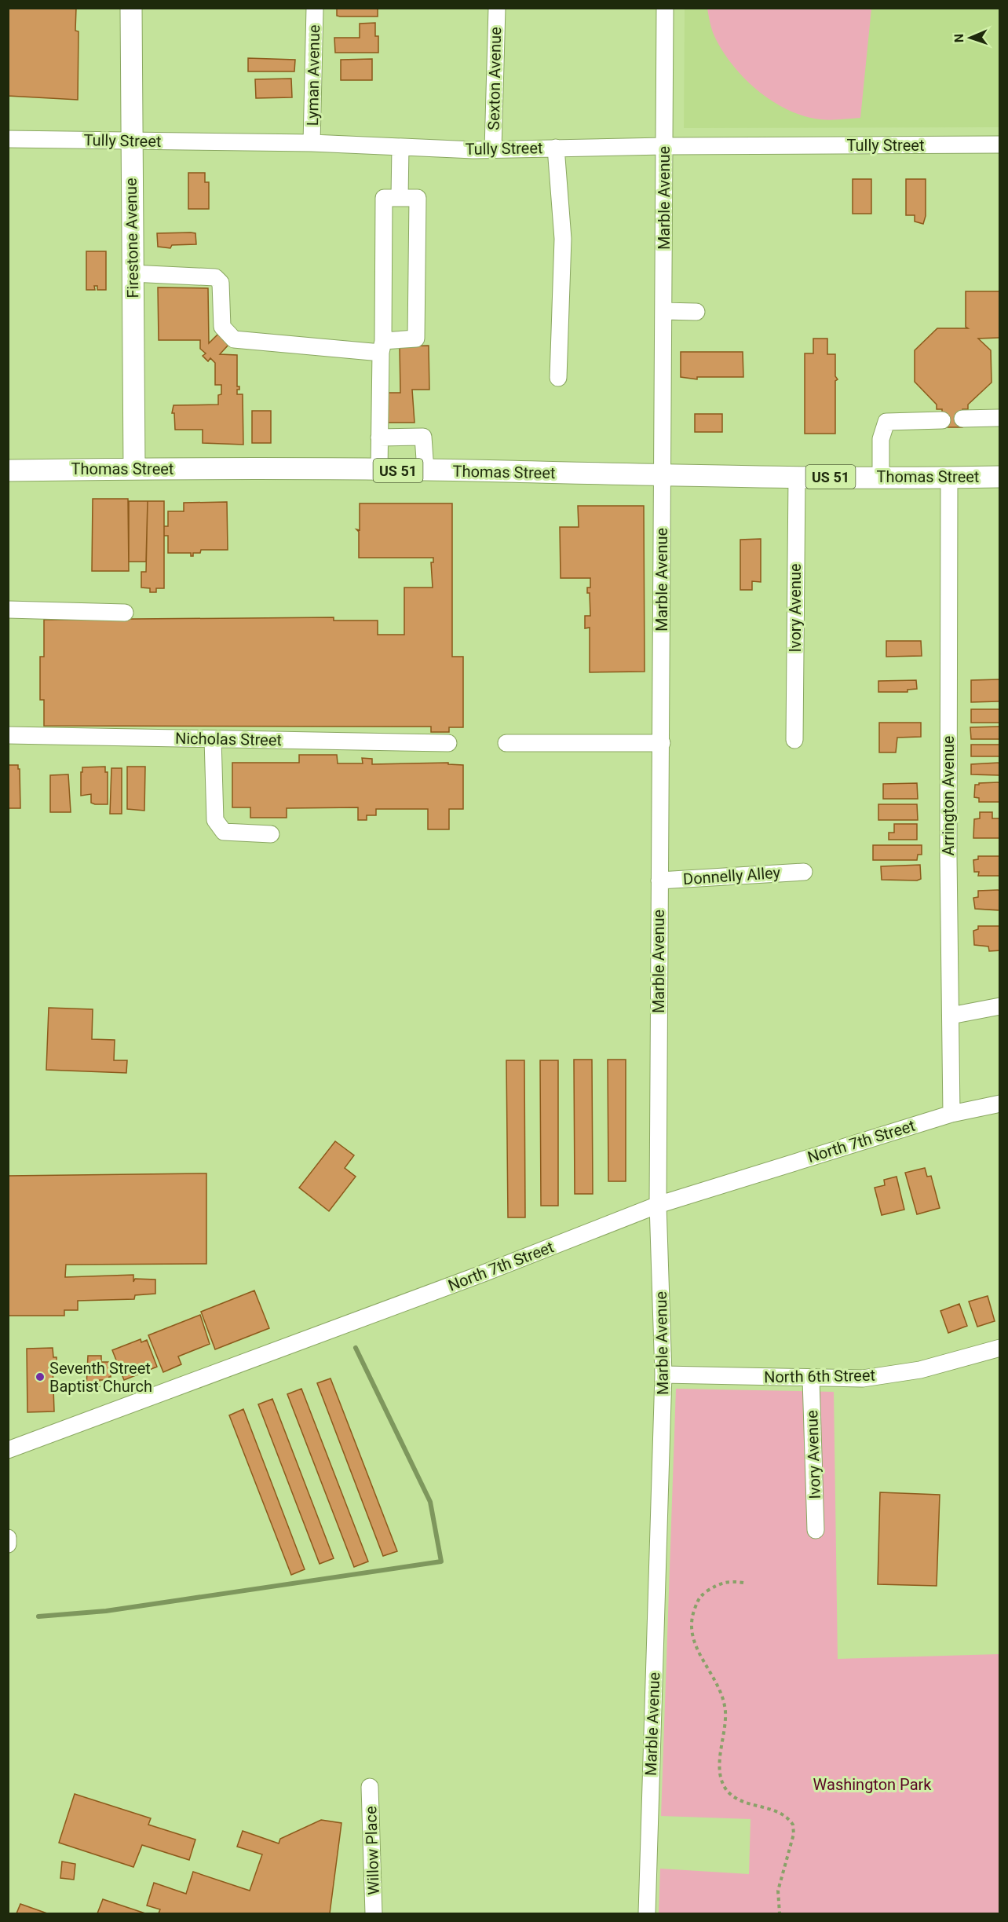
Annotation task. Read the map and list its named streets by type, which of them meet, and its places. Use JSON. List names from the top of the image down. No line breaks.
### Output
{"streets":{"main road":["Firestone Avenue","Thomas Street","US 51"],"street":["Lyman Avenue","Sexton Avenue","Tully Street","Marble Avenue","Ivory Avenue","Nicholas Street","Arrington Avenue","Donnelly Alley","North 7th Street","North 6th Street","Willow Place"]},"crossings":[["Lyman Avenue","Tully Street"],["Sexton Avenue","Tully Street"],["Tully Street","Marble Avenue"],["Tully Street","Firestone Avenue"],["Marble Avenue","Thomas Street"],["Marble Avenue","Donnelly Alley"],["Marble Avenue","North 7th Street"],["Marble Avenue","North 6th Street"],["Firestone Avenue","Thomas Street"],["Thomas Street","Ivory Avenue"],["Thomas Street","Arrington Avenue"],["Ivory Avenue","North 6th Street"],["Arrington Avenue","North 7th Street"]],"parks":["Washington Park"],"places":["Seventh Street Baptist Church"],"north":"left"}
